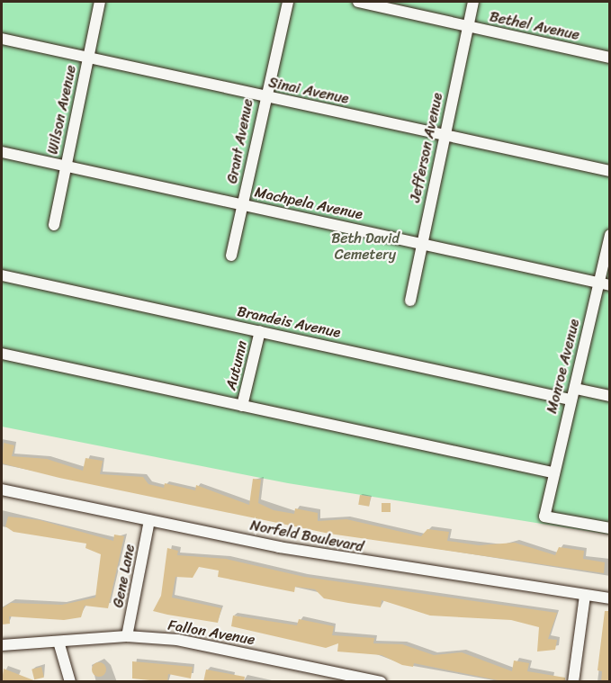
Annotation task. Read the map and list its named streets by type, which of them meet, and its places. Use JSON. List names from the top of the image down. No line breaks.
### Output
{"streets":{"street":["Bethel Avenue","Sinai Avenue","Wilson Avenue","Grant Avenue","Jefferson Avenue","Machpela Avenue","Brandeis Avenue","Autumn","Monroe Avenue","Norfeld Boulevard","Gene Lane","Fallon Avenue"]},"crossings":[["Bethel Avenue","Jefferson Avenue"],["Sinai Avenue","Wilson Avenue"],["Sinai Avenue","Grant Avenue"],["Sinai Avenue","Jefferson Avenue"],["Wilson Avenue","Machpela Avenue"],["Grant Avenue","Machpela Avenue"],["Jefferson Avenue","Machpela Avenue"],["Machpela Avenue","Monroe Avenue"],["Brandeis Avenue","Autumn"],["Brandeis Avenue","Monroe Avenue"],["Norfeld Boulevard","Gene Lane"],["Gene Lane","Fallon Avenue"]],"parks":["Beth David Cemetery"]}
